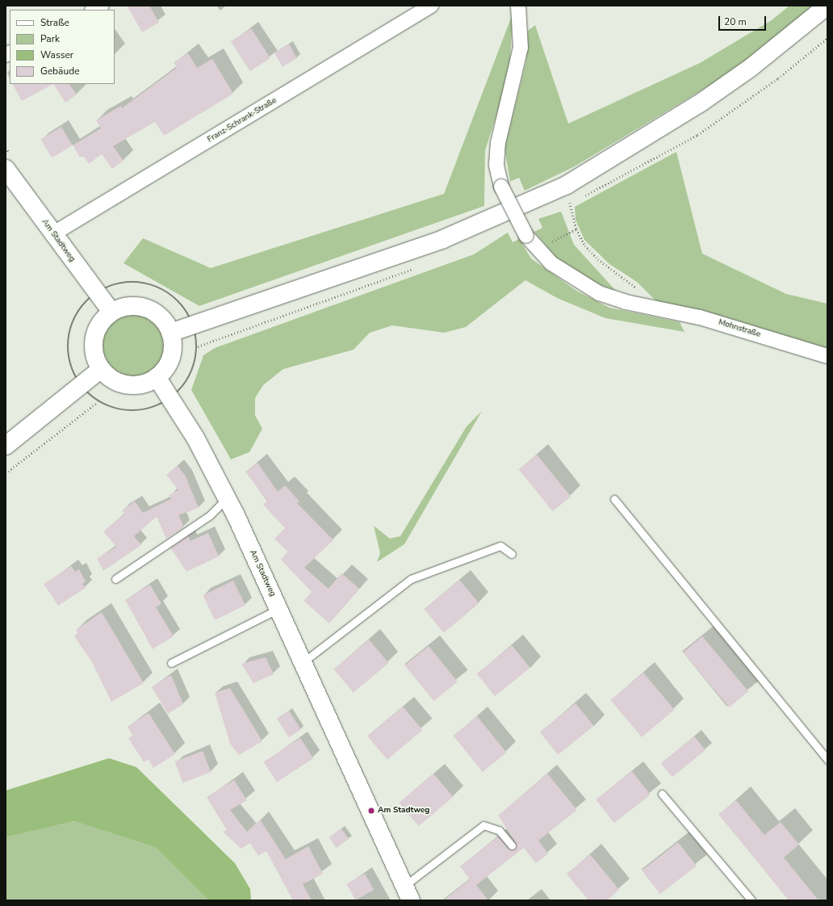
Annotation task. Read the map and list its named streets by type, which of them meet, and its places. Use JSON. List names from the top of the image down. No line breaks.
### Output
{"streets":{"main road":["Am Stadtweg"],"street":["Franz-Schrank-Straße","Mohnstraße"]},"crossings":[["Franz-Schrank-Straße","Am Stadtweg"]],"places":["Am Stadtweg"],"legend":["Straße","Park","Wasser","Gebäude"],"scale_bar":"20 m"}
